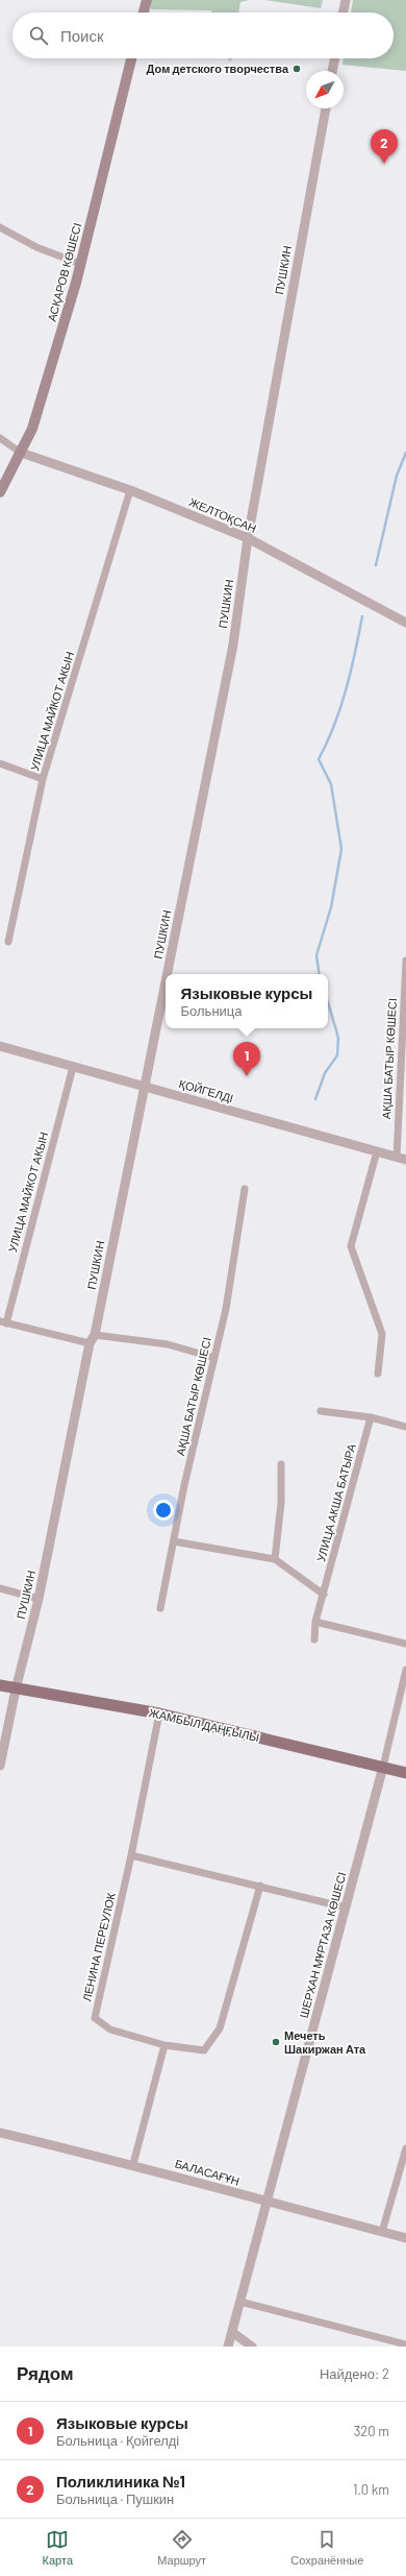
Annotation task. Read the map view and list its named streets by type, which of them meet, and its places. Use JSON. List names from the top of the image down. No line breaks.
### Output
{"streets":{"main road":["АСҚАРОВ КӨШЕСІ","ЖАМБЫЛ ДАҢҒЫЛЫ"],"street":["ПУШКИН","ЖЕЛТОҚСАН","УЛИЦА МАЙКОТ АКЫН","АҚША БАТЫР КӨШЕСІ","ҚОЙГЕЛДІ","УЛИЦА АКША БАТЫРА","ШЕРХАН МҰРТАЗА КӨШЕСІ","ЛЕНИНА ПЕРЕУЛОК","БАЛАСАҒҰН"]},"crossings":[["ПУШКИН","ЖЕЛТОҚСАН"],["ПУШКИН","ҚОЙГЕЛДІ"],["ПУШКИН","ЖАМБЫЛ ДАҢҒЫЛЫ"],["АСҚАРОВ КӨШЕСІ","ЖЕЛТОҚСАН"],["ЖЕЛТОҚСАН","УЛИЦА МАЙКОТ АКЫН"],["УЛИЦА МАЙКОТ АКЫН","ҚОЙГЕЛДІ"],["АҚША БАТЫР КӨШЕСІ","ҚОЙГЕЛДІ"],["ЖАМБЫЛ ДАҢҒЫЛЫ","ШЕРХАН МҰРТАЗА КӨШЕСІ"],["ЖАМБЫЛ ДАҢҒЫЛЫ","ЛЕНИНА ПЕРЕУЛОК"],["ШЕРХАН МҰРТАЗА КӨШЕСІ","БАЛАСАҒҰН"]],"places":["Дом детского творчества","Мечеть Шакиржан Ата"],"north":"bottom left","page":{"search":"Поиск","pins":["2","1"],"popup":["Языковые курсы","Больница"],"heading":["Рядом","Найдено: 2"],"list":[{"mark":"1","name":"Языковые курсы","note":"Больница · Қойгелді","value":"320 m"},{"mark":"2","name":"Поликлиника №1","note":"Больница · Пушкин","value":"1.0 km"}],"nav":["Карта","Маршрут","Сохранённые"]}}
